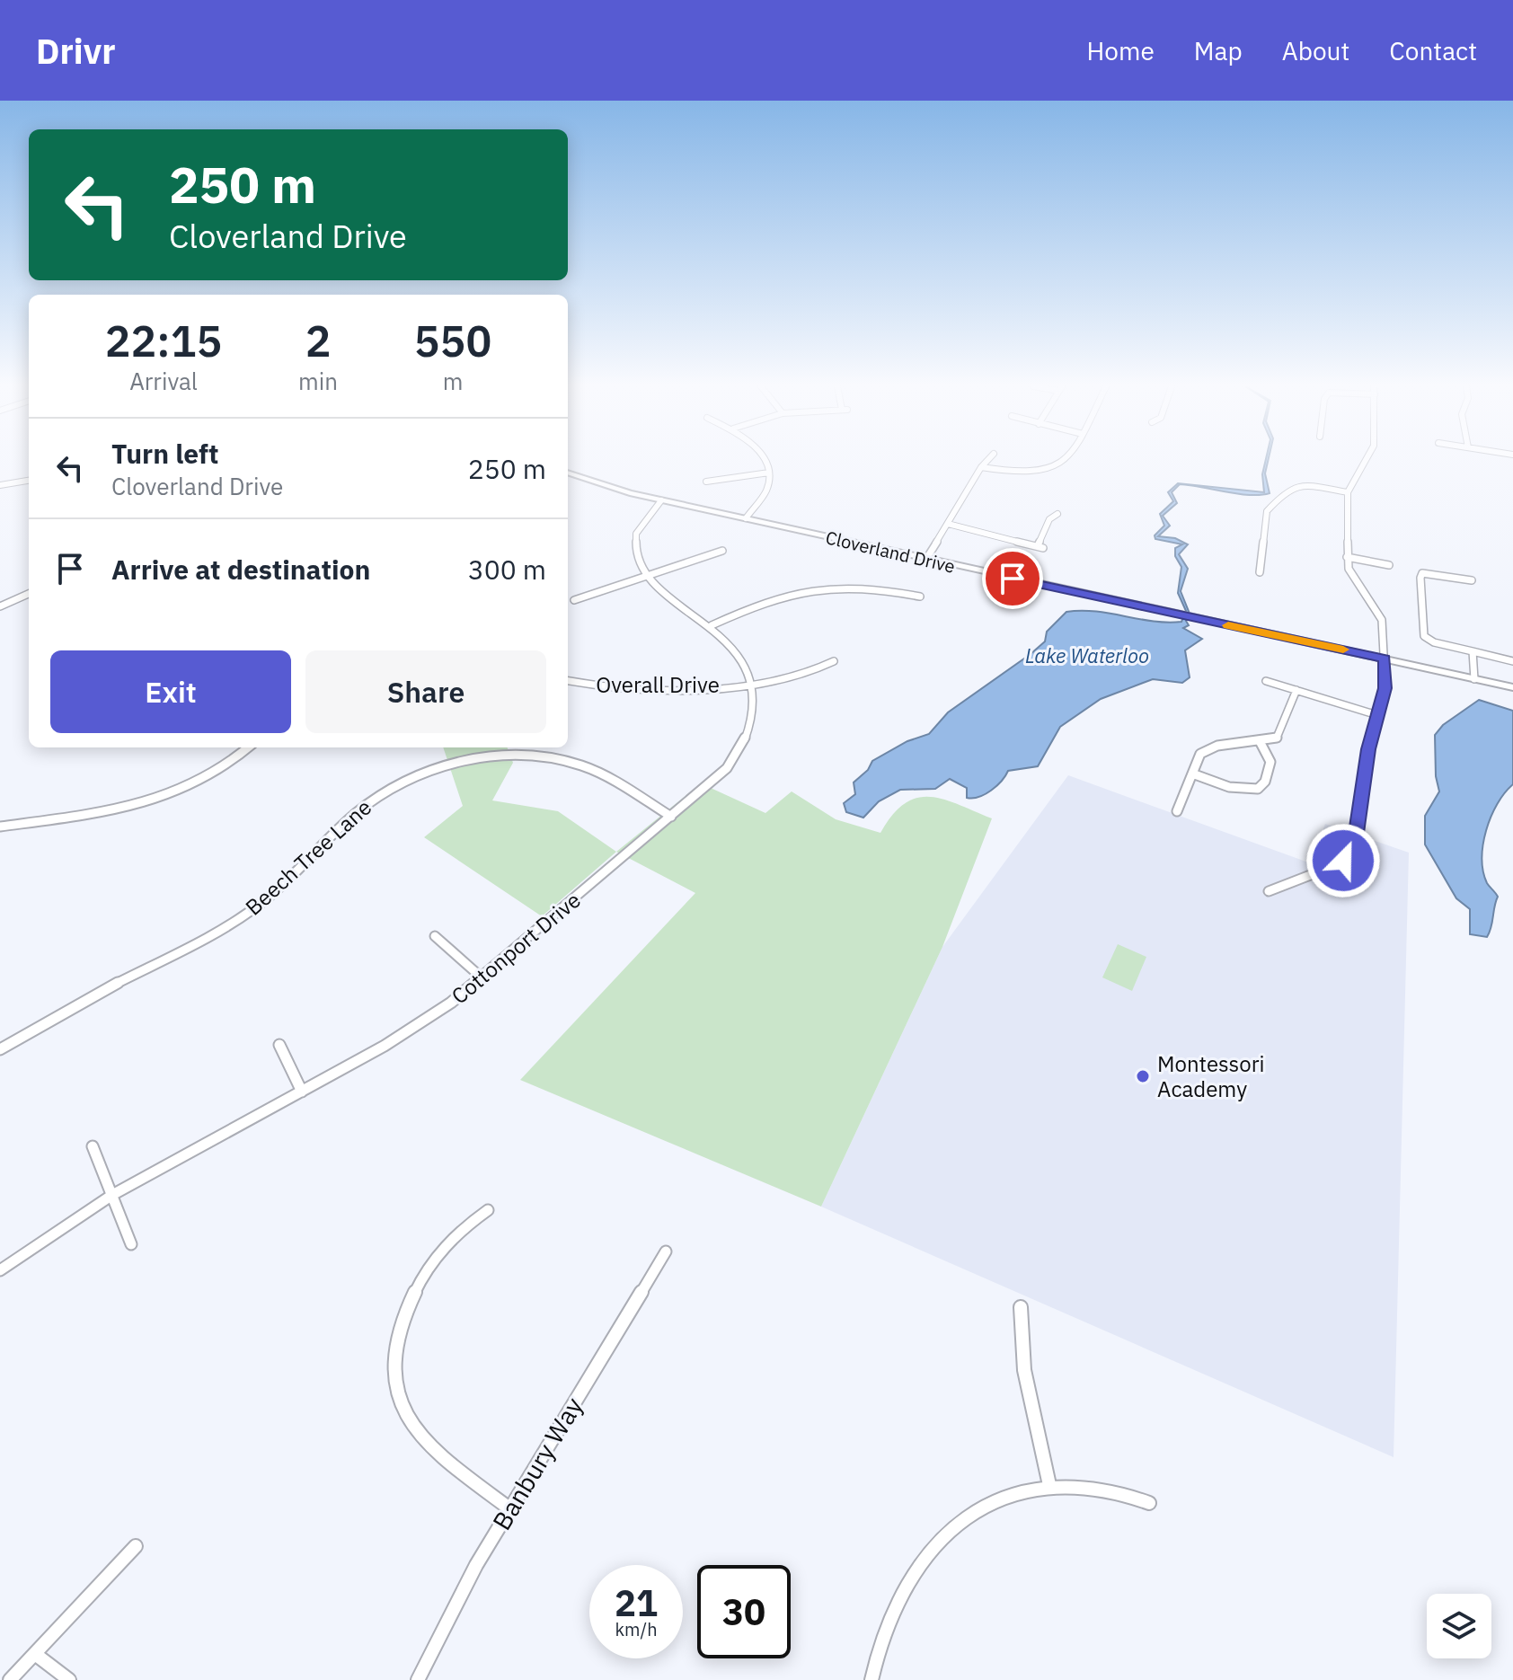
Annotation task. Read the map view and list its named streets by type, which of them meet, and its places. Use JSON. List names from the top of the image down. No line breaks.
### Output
{"streets":{"main road":["Cloverland Drive"],"street":["Overall Drive","Beech Tree Lane","Cottonport Drive","Banbury Way"]},"crossings":[["Overall Drive","Cottonport Drive"],["Beech Tree Lane","Cottonport Drive"]],"water":["Lake Waterloo"],"places":["Montessori Academy"],"page":{"header":"Drivr","nav":["Home","Map","About","Contact"],"turn":["250 m","Cloverland Drive"],"eta":["22:15","Arrival","2","min","550","m"],"list":[{"name":"Turn left","note":"Cloverland Drive","value":"250 m"},{"name":"Arrive at destination","value":"300 m"}],"buttons":["Exit","Share"],"speed":"21 km/h","limit":"30"}}
